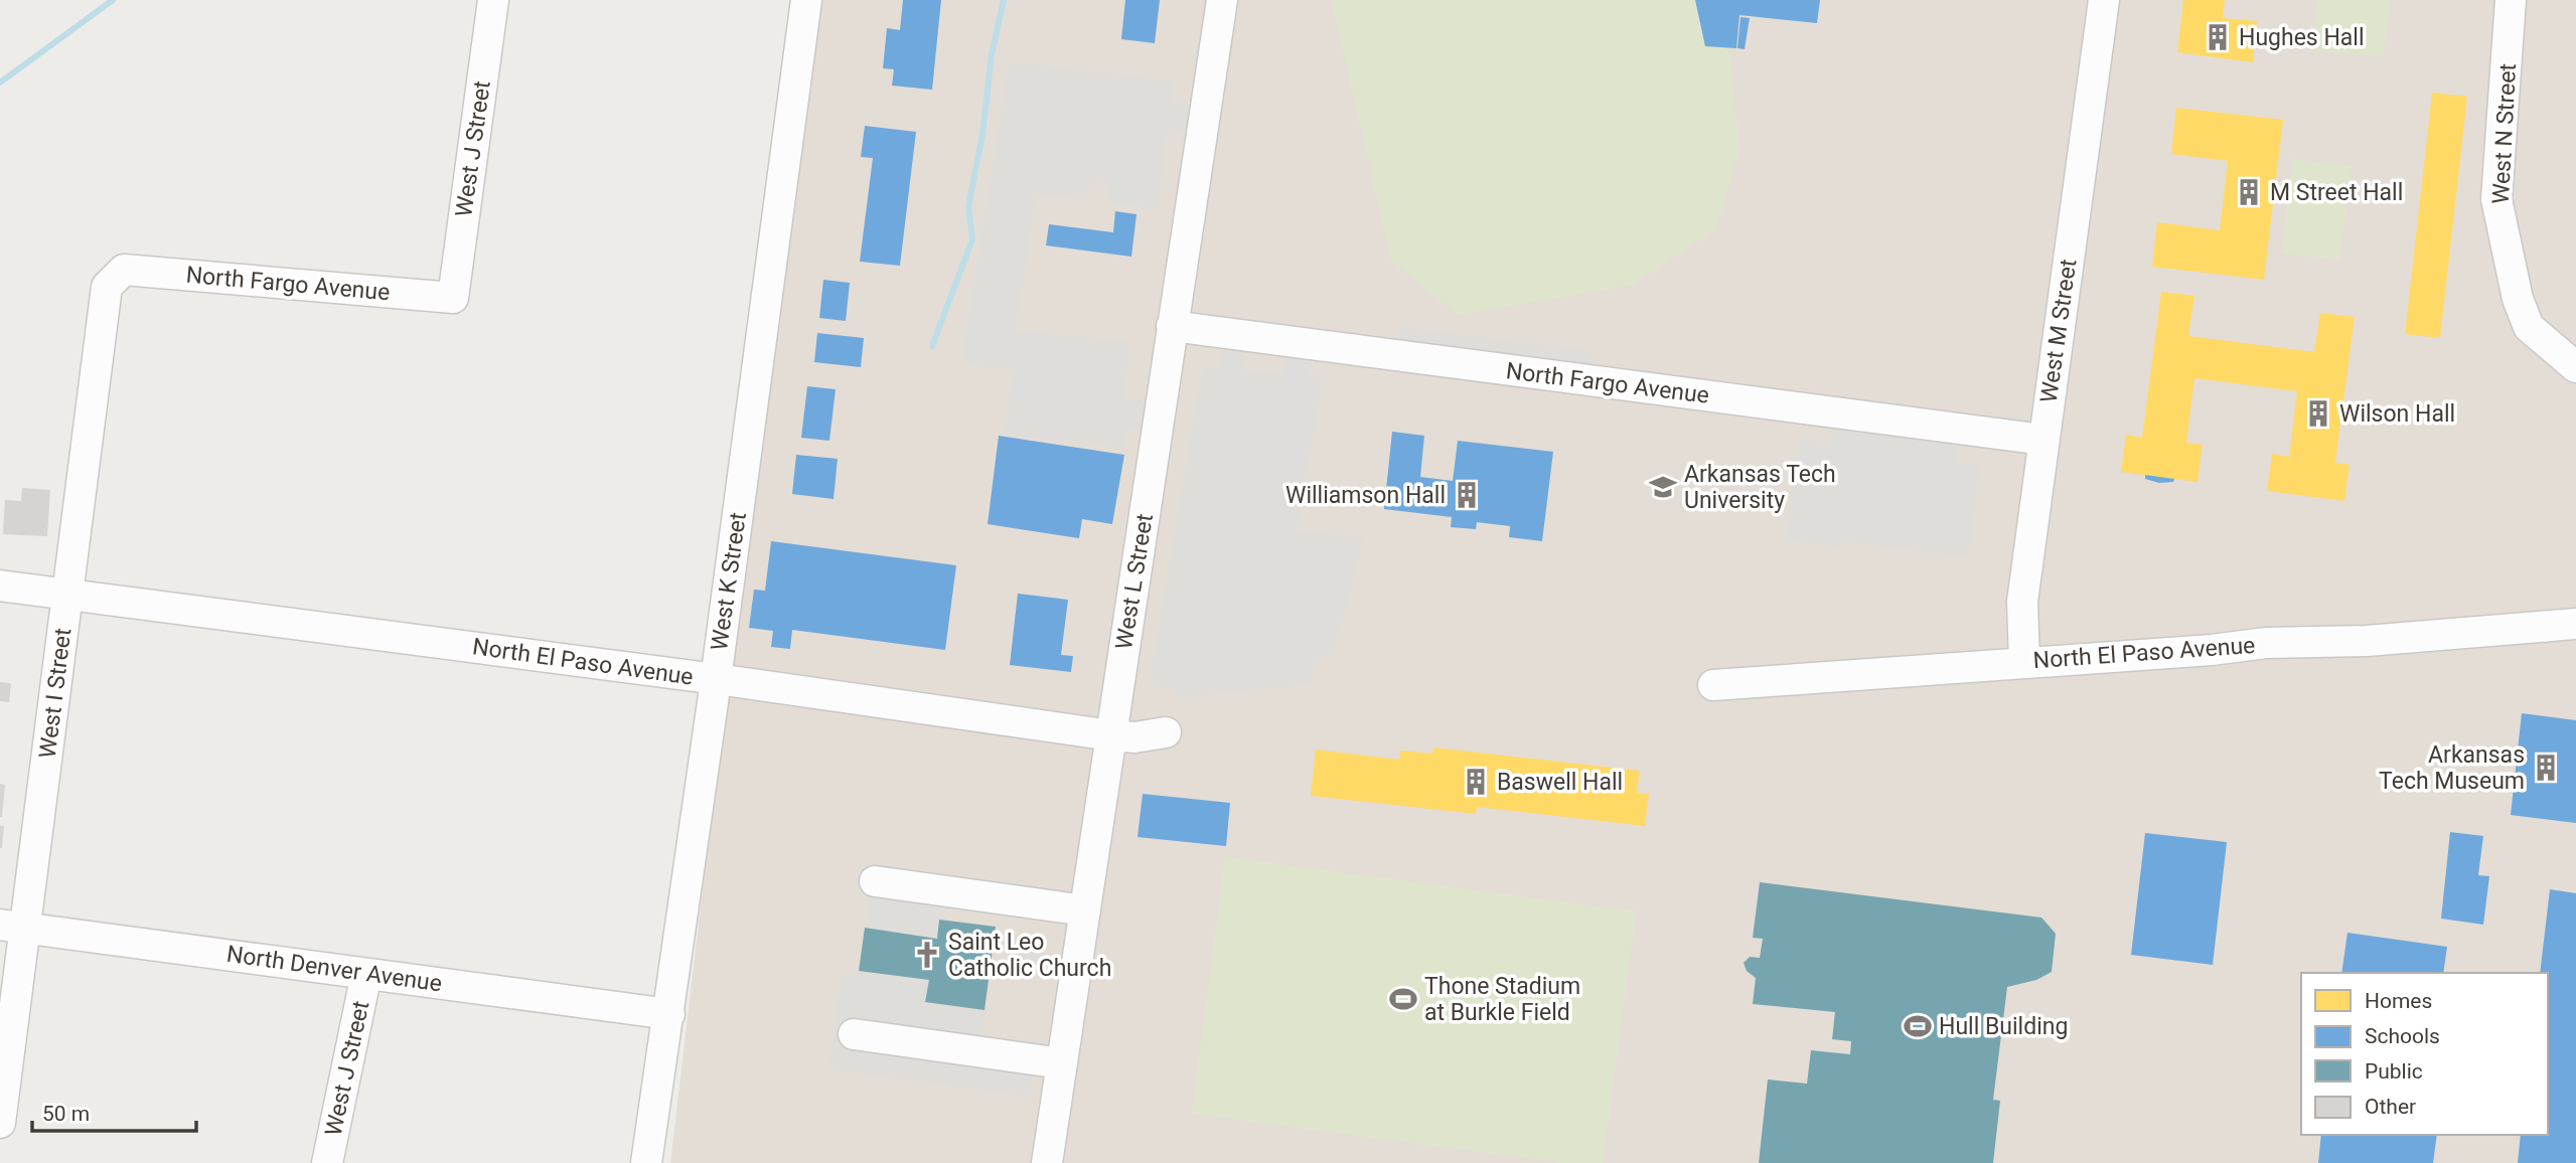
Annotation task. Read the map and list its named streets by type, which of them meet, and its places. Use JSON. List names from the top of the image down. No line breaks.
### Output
{"streets":{"street":["West N Street","West J Street","North Fargo Avenue","West M Street","West K Street","West L Street","North El Paso Avenue","West I Street","North Denver Avenue"]},"crossings":[["West J Street","North Fargo Avenue"],["West J Street","North Denver Avenue"],["North Fargo Avenue","West M Street"],["North Fargo Avenue","West L Street"],["North Fargo Avenue","West I Street"],["West M Street","North El Paso Avenue"],["West K Street","North El Paso Avenue"],["West K Street","North Denver Avenue"],["West L Street","North El Paso Avenue"],["North El Paso Avenue","West I Street"],["West I Street","North Denver Avenue"]],"places":{"building":["Hughes Hall","M Street Hall","Wilson Hall","Williamson Hall","Arkansas Tech Museum","Baswell Hall"],"school or university":["Arkansas Tech University"],"church":["Saint Leo Catholic Church"],"sports":["Thone Stadium at Burkle Field","Hull Building"]},"legend":["Homes","Schools","Public","Other"],"scale_bar":"50 m"}
